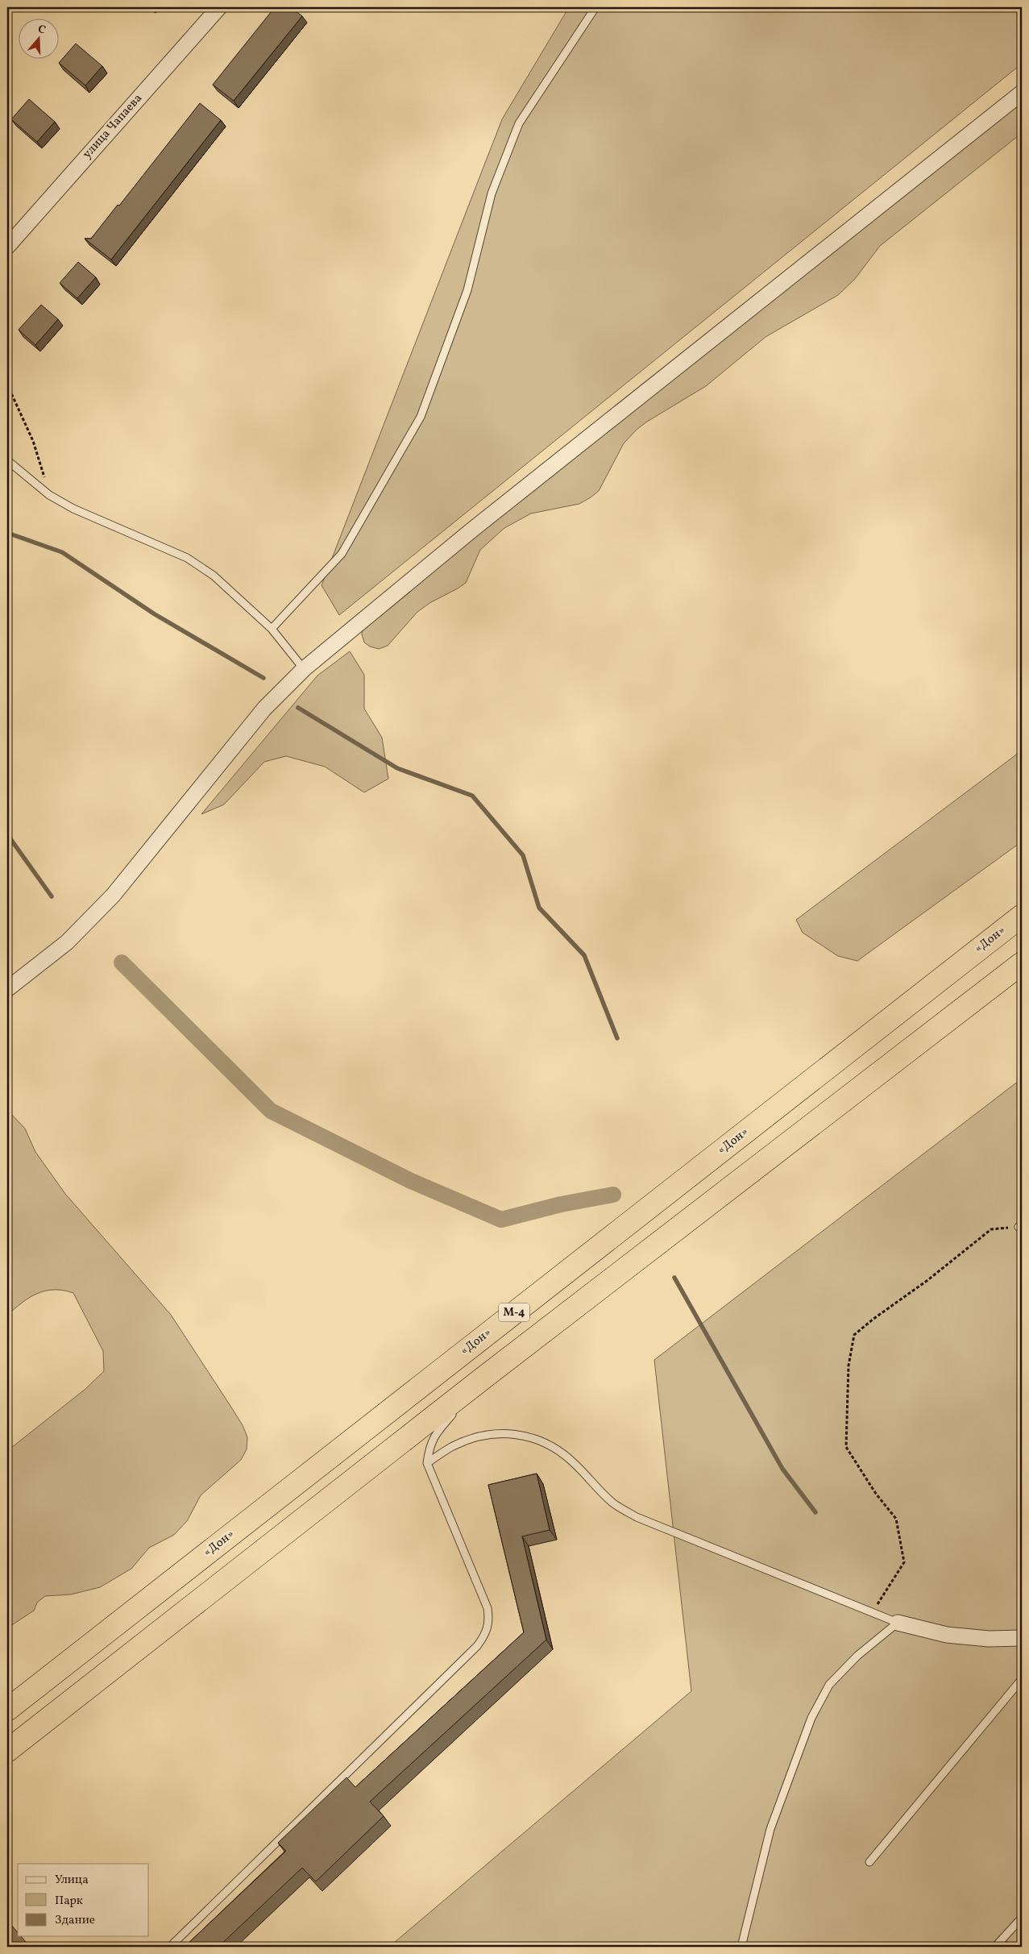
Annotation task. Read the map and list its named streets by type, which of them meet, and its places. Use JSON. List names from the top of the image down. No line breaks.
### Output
{"streets":{"highway":["«Дон»","М-4"],"street":["улица Чапаева"]},"legend":["Улица","Парк","Здание"],"north":"top"}
